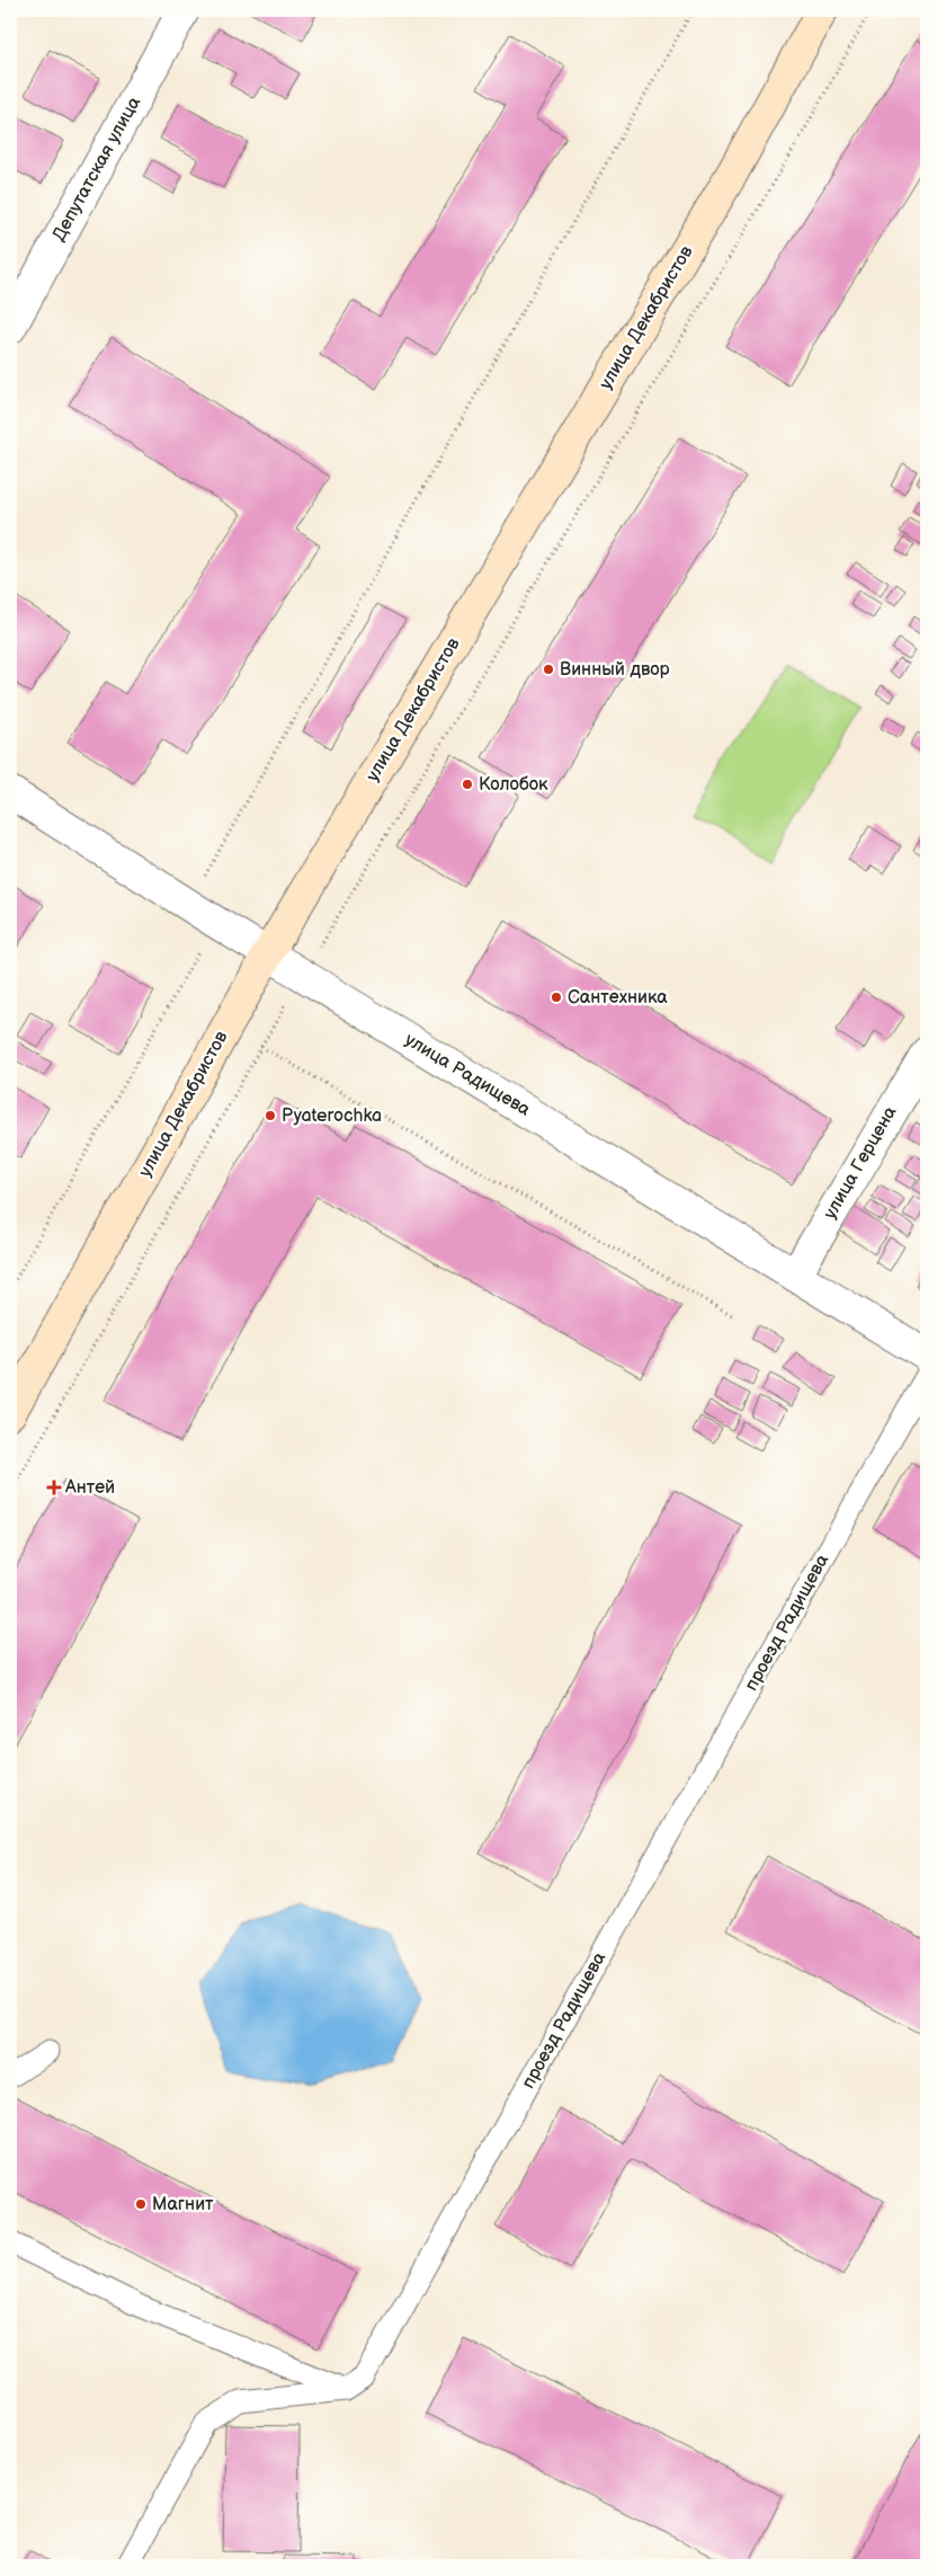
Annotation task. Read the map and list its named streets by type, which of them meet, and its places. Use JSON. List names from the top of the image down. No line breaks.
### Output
{"streets":{"street":["Депутатская улица","улица Декабристов","улица Радищева","улица Герцена"],"lane":["проезд Радищева"]},"crossings":[["улица Декабристов","улица Радищева"],["улица Радищева","улица Герцена"]],"places":{"other":["Винный двор","Колобок","Сантехника","Pyaterochka","Магнит"],"health":["Антей"]}}
